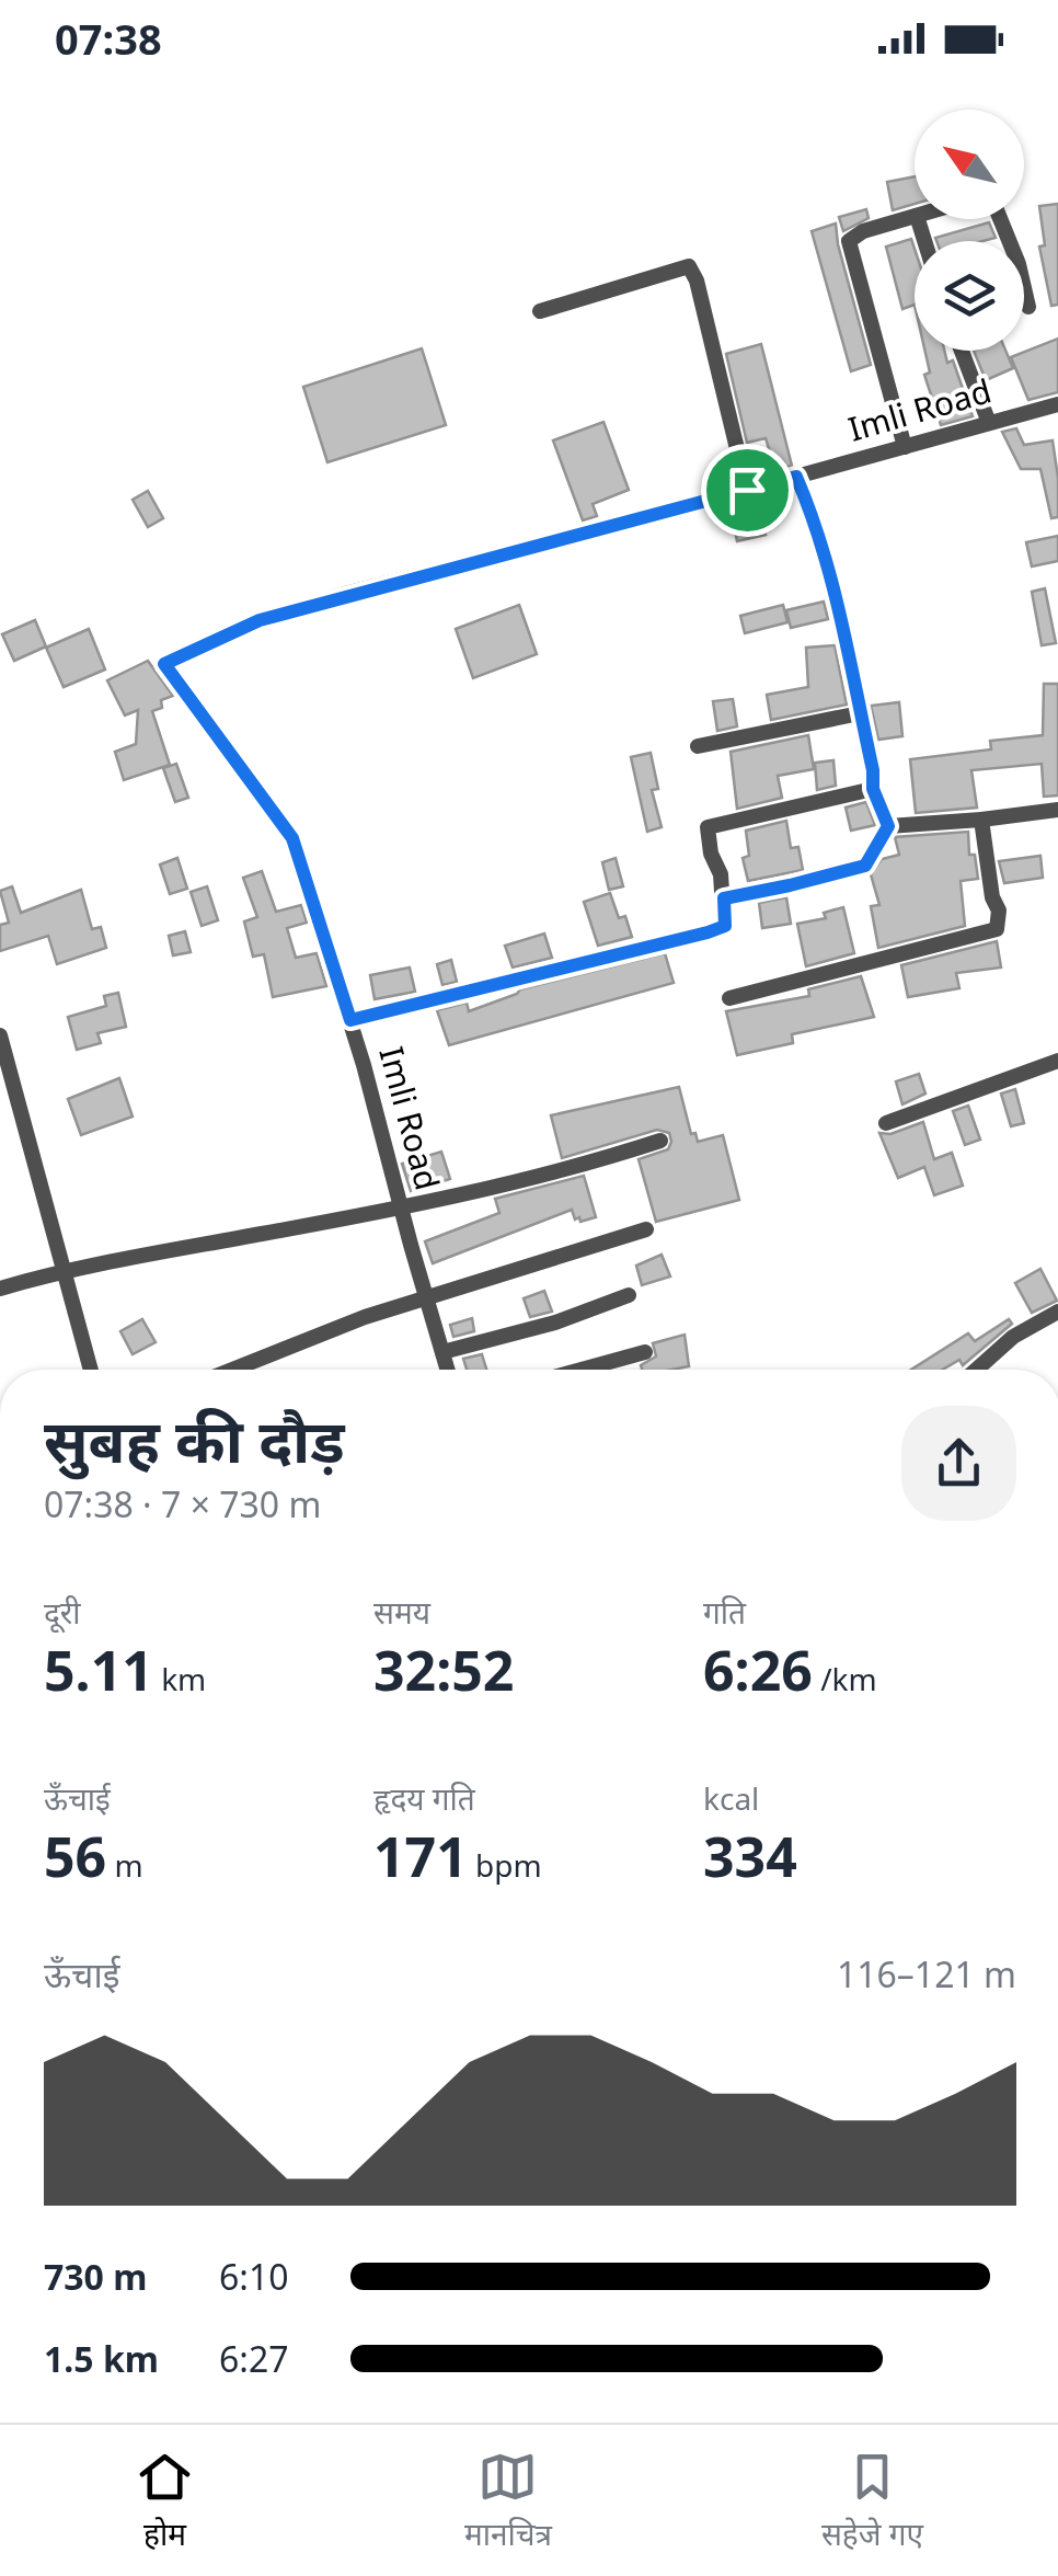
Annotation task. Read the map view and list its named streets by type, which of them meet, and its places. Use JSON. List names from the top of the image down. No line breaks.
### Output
{"streets":{"street":["Imli Road"]},"north":"top left","page":{"status":"07:38","heading":["सुबह की दौड़","07:38 · 7 × 730 m"],"stats":[["दूरी","5.11 km"],["समय","32:52"],["गति","6:26 /km"],["ऊँचाई","56 m"],["हृदय गति","171 bpm"],["kcal","334"]],"chart":["ऊँचाई","116–121 m"],"list":[{"name":"730 m","note":"6:10"},{"name":"1.5 km","note":"6:27"}],"tabs":["होम","मानचित्र","सहेजे गए"]}}
